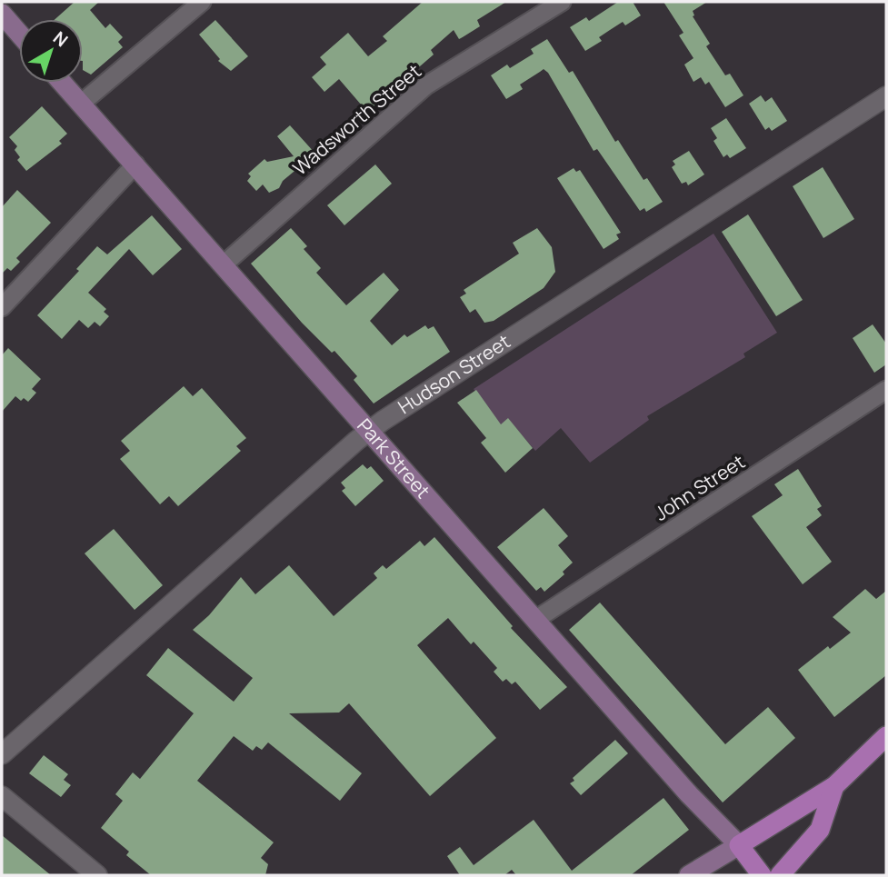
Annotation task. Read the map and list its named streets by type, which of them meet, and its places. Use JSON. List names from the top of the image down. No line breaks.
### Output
{"streets":{"main road":["Park Street"],"street":["Wadsworth Street","Hudson Street","John Street"]},"crossings":[["Wadsworth Street","Park Street"],["Hudson Street","Park Street"],["Park Street","John Street"]],"north":"top right"}
